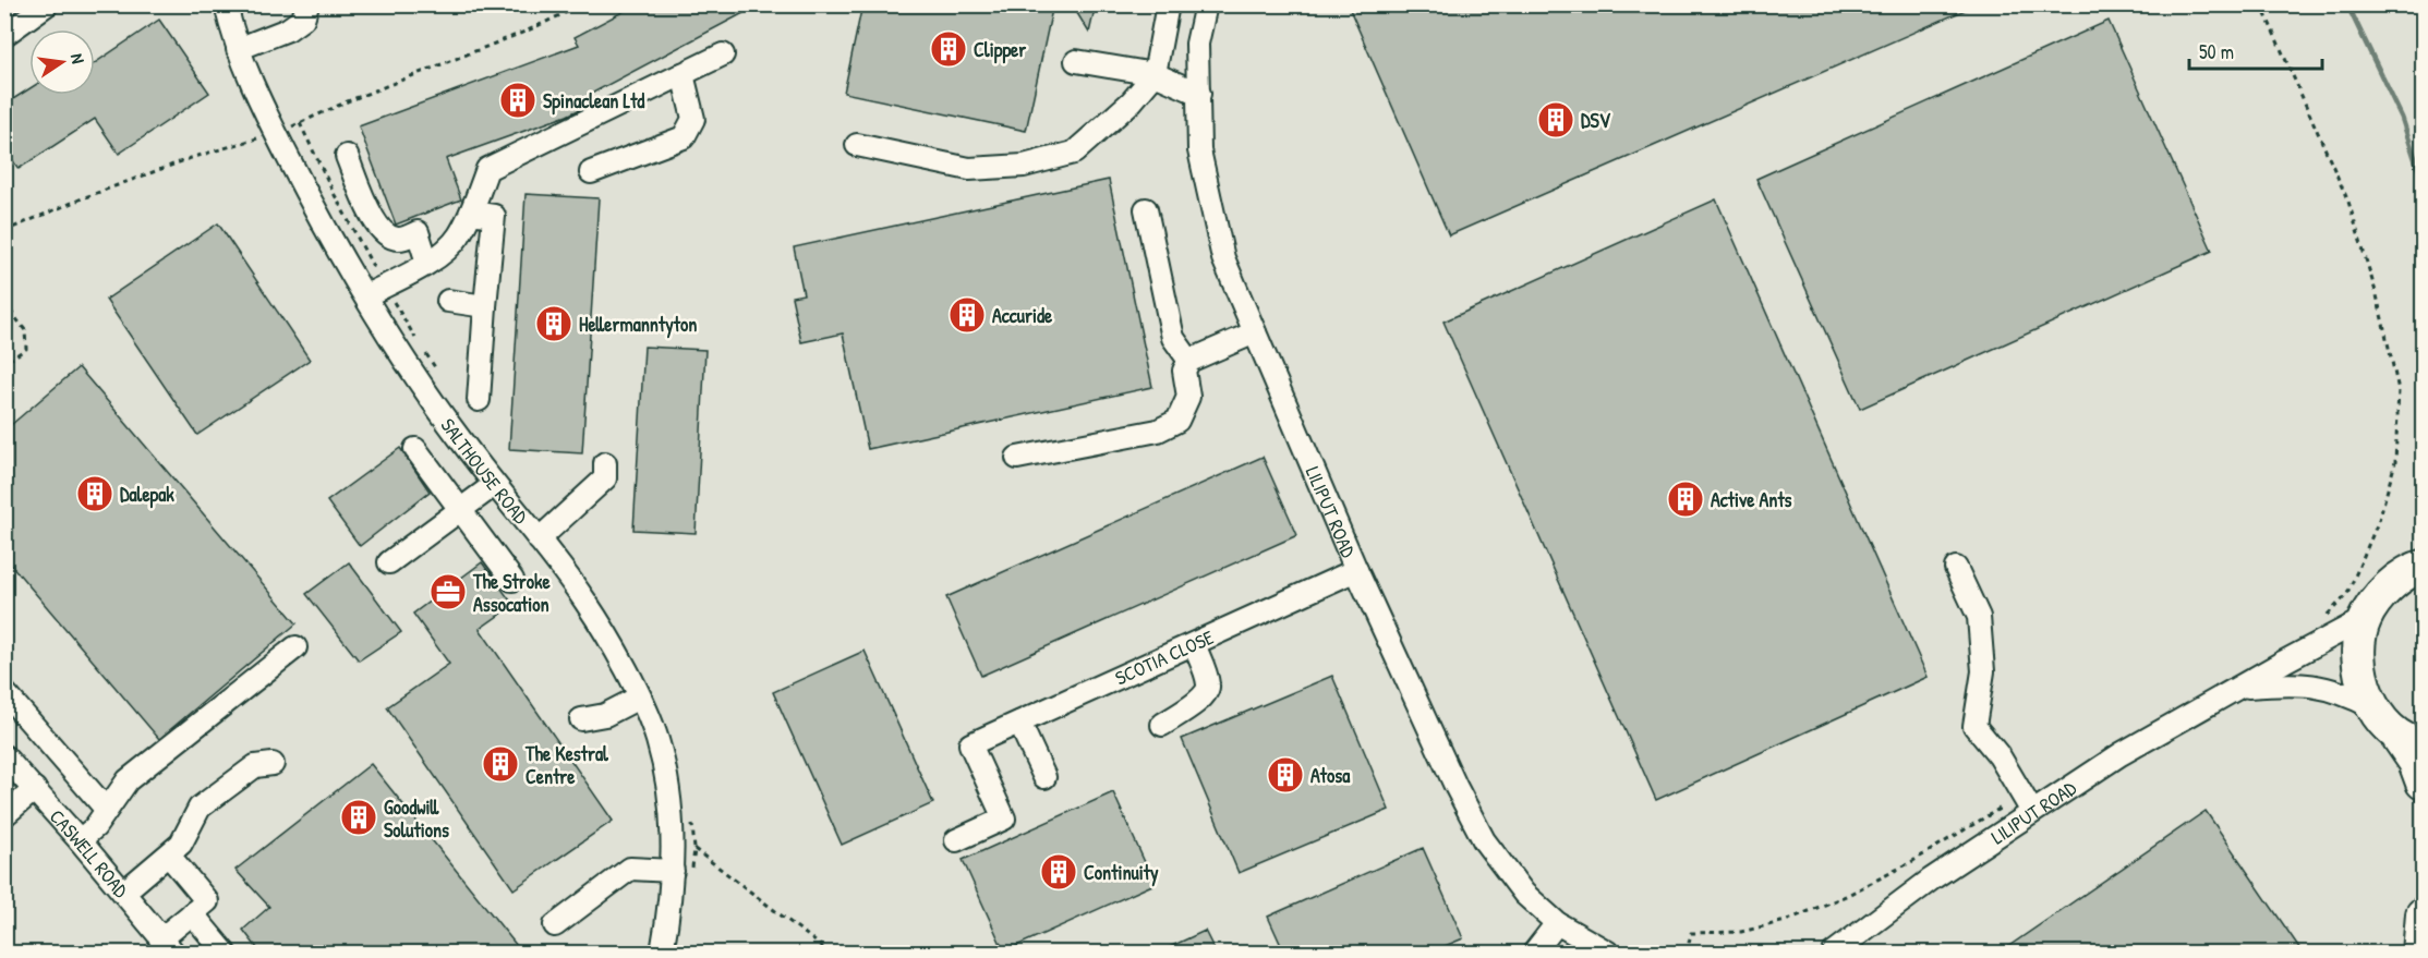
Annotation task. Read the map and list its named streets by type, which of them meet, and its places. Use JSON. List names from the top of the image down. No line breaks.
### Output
{"streets":{"street":["SALTHOUSE ROAD","LILIPUT ROAD","SCOTIA CLOSE","CASWELL ROAD"]},"crossings":[["LILIPUT ROAD","SCOTIA CLOSE"]],"places":{"building":["Clipper","Spinaclean Ltd","DSV","Accuride","Hellermanntyton","Dalepak","Active Ants","The Kestral Centre","Atosa","Goodwill Solutions","Continuity"],"office":["The Stroke Assocation"]},"scale_bar":"50 m","north":"right"}
